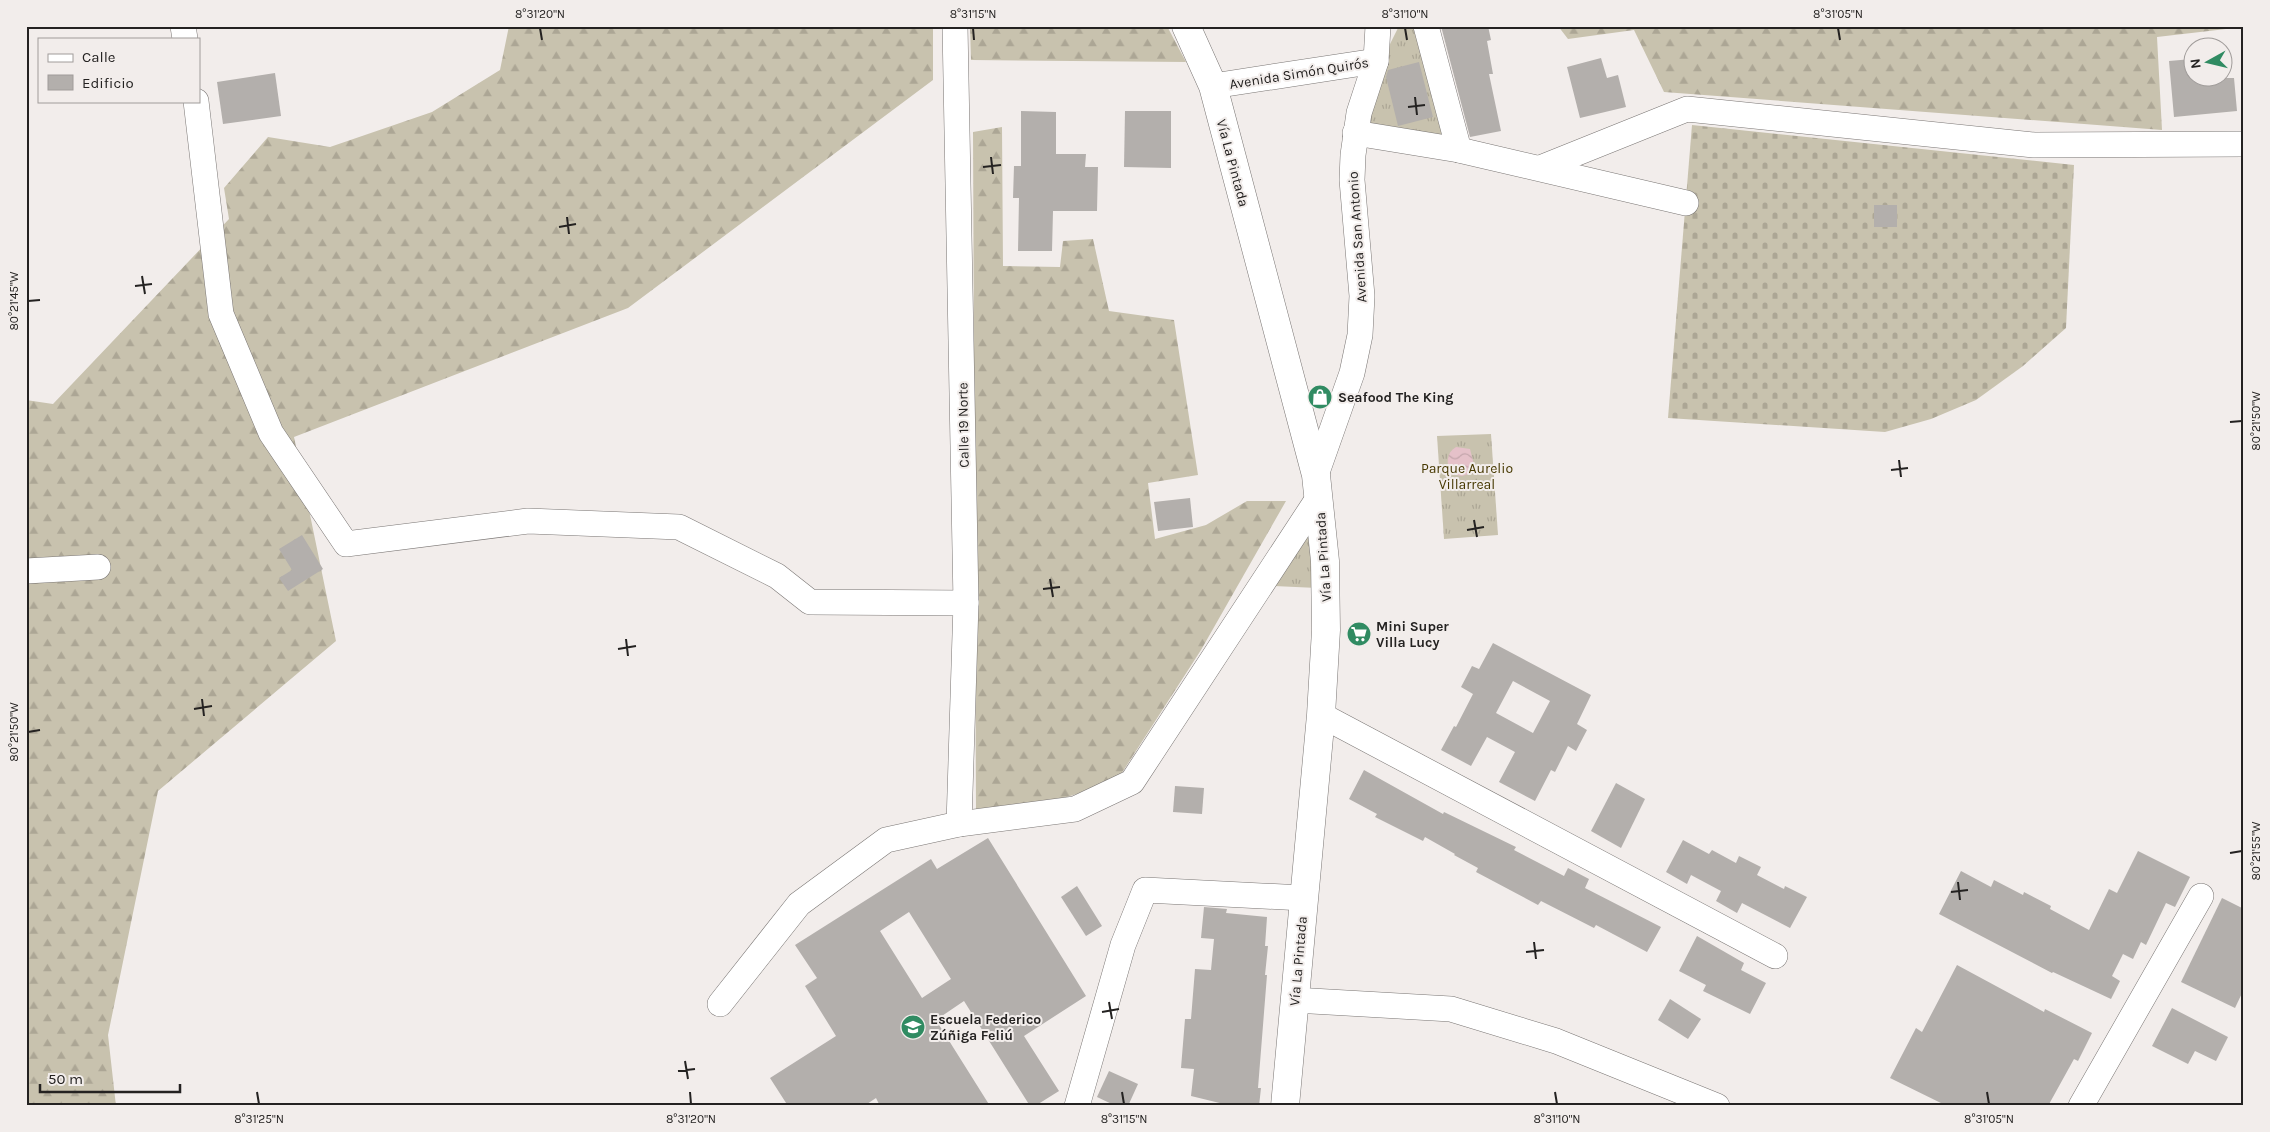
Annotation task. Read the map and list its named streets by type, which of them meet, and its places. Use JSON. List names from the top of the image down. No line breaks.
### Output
{"streets":{"main road":["Vía La Pintada"],"street":["Avenida Simón Quirós","Avenida San Antonio","Calle 19 Norte"]},"crossings":[["Avenida Simón Quirós","Vía La Pintada"],["Avenida Simón Quirós","Avenida San Antonio"],["Vía La Pintada","Avenida San Antonio"],["Avenida San Antonio","Calle 19 Norte"]],"parks":["Parque Aurelio Villarreal"],"places":{"shop":["Seafood The King"],"supermarket":["Mini Super Villa Lucy"],"school or university":["Escuela Federico Zúñiga Feliú"]},"legend":["Calle","Edificio"],"scale_bar":"50 m","north":"left","coordinates":["8°31'20\"N","8°31'15\"N","8°31'10\"N","8°31'05\"N","80°21'45\"W","80°21'50\"W","80°21'55\"W","8°31'25\"N"]}
